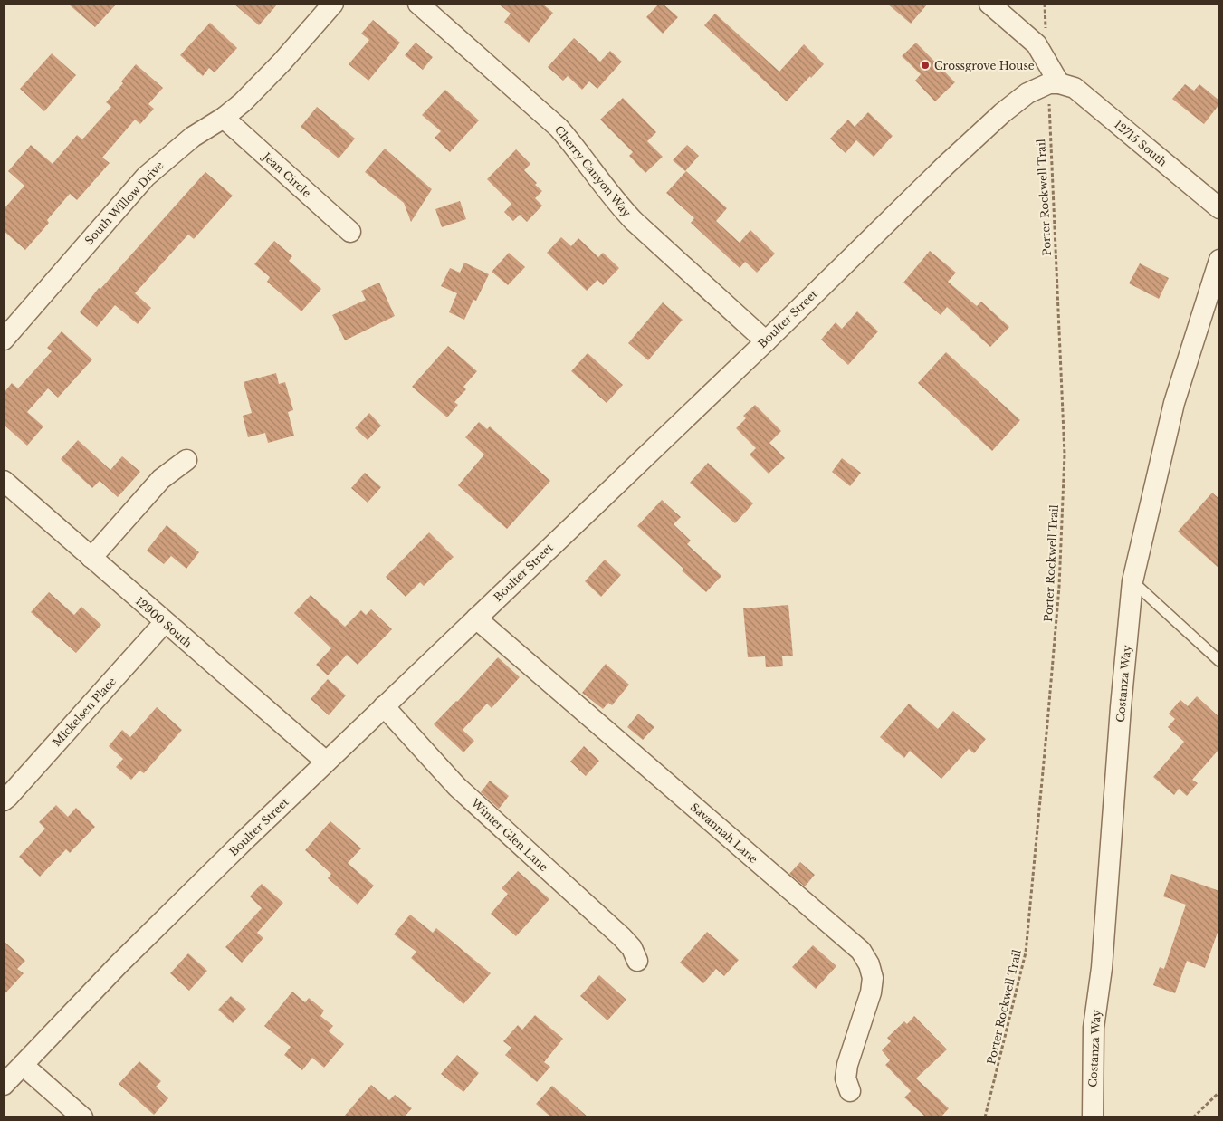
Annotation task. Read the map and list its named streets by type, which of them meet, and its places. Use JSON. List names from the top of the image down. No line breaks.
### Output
{"streets":{"street":["12715 South","Cherry Canyon Way","Jean Circle","South Willow Drive","Boulter Street","12900 South","Costanza Way","Mickelsen Place","Savannah Lane","Winter Glen Lane"],"path":["Porter Rockwell Trail"]},"crossings":[["12715 South","Porter Rockwell Trail"],["12715 South","Boulter Street"],["Cherry Canyon Way","Boulter Street"],["Jean Circle","South Willow Drive"],["Porter Rockwell Trail","Boulter Street"],["Boulter Street","12900 South"],["Boulter Street","Savannah Lane"],["Boulter Street","Winter Glen Lane"],["12900 South","Mickelsen Place"]],"places":["Crossgrove House"]}
